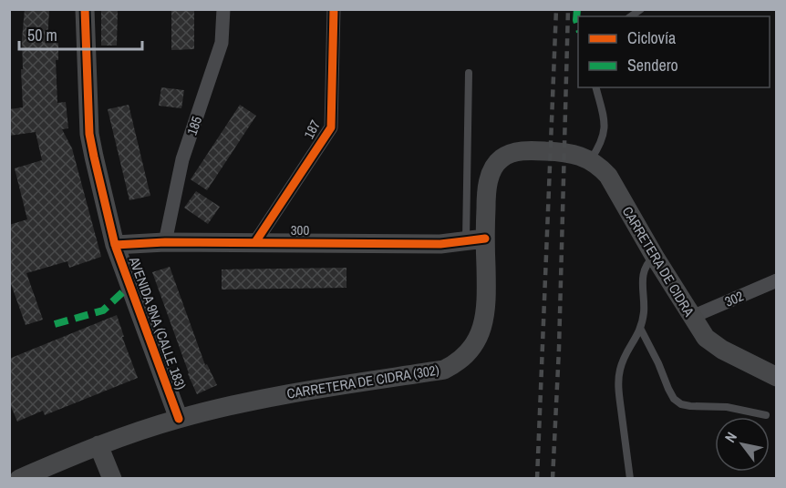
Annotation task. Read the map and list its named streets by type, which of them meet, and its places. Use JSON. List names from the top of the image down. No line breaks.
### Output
{"streets":{"main road":["300","CARRETERA DE CIDRA","AVENIDA 9NA (CALLE 183)","CARRETERA DE CIDRA (302)"],"street":["185","187","302"]},"crossings":[["185","300"],["187","300"],["300","AVENIDA 9NA (CALLE 183)"],["300","CARRETERA DE CIDRA (302)"],["CARRETERA DE CIDRA","302"],["CARRETERA DE CIDRA","CARRETERA DE CIDRA (302)"],["AVENIDA 9NA (CALLE 183)","CARRETERA DE CIDRA (302)"]],"legend":["Ciclovía","Sendero"],"scale_bar":"50 m","north":"top left"}
